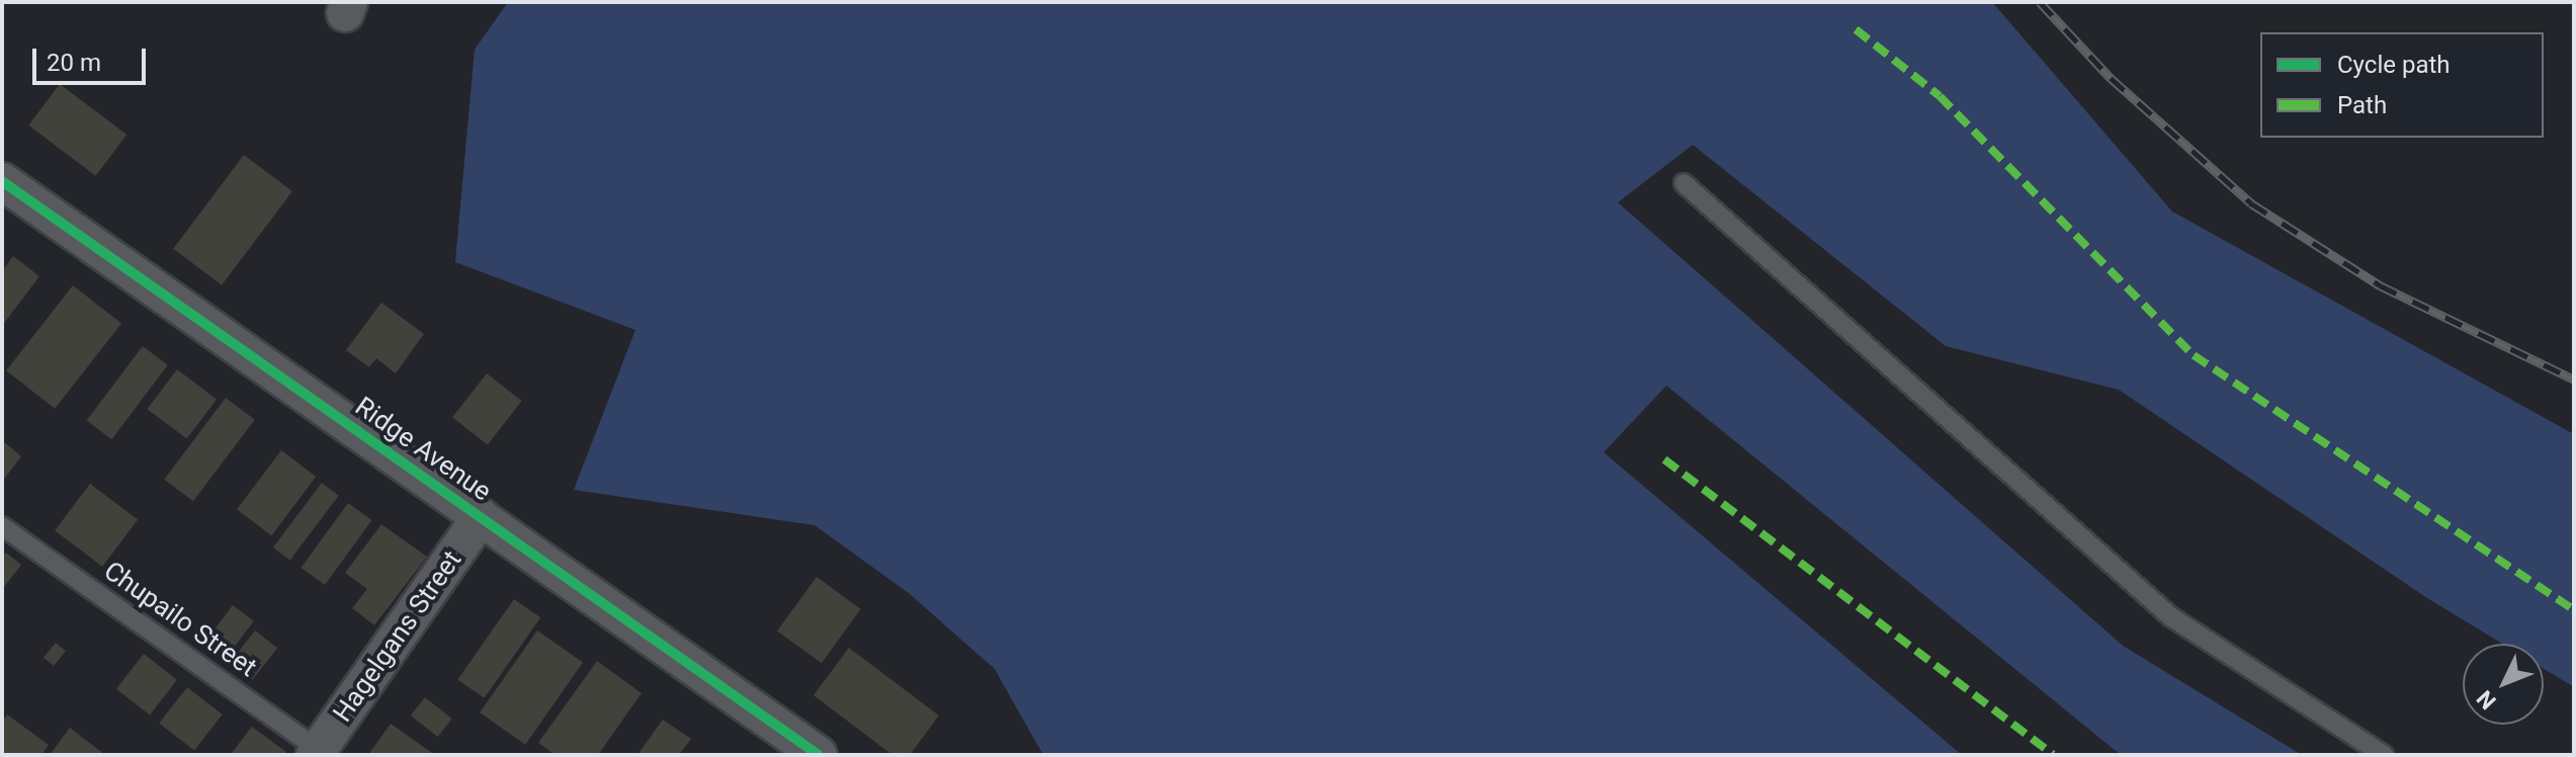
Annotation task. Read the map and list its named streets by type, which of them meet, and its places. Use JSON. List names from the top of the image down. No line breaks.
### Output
{"streets":{"street":["Ridge Avenue","Hagelgans Street"],"lane":["Chupailo Street"]},"crossings":[["Ridge Avenue","Hagelgans Street"],["Chupailo Street","Hagelgans Street"]],"legend":["Cycle path","Path"],"scale_bar":"20 m","north":"bottom left"}
